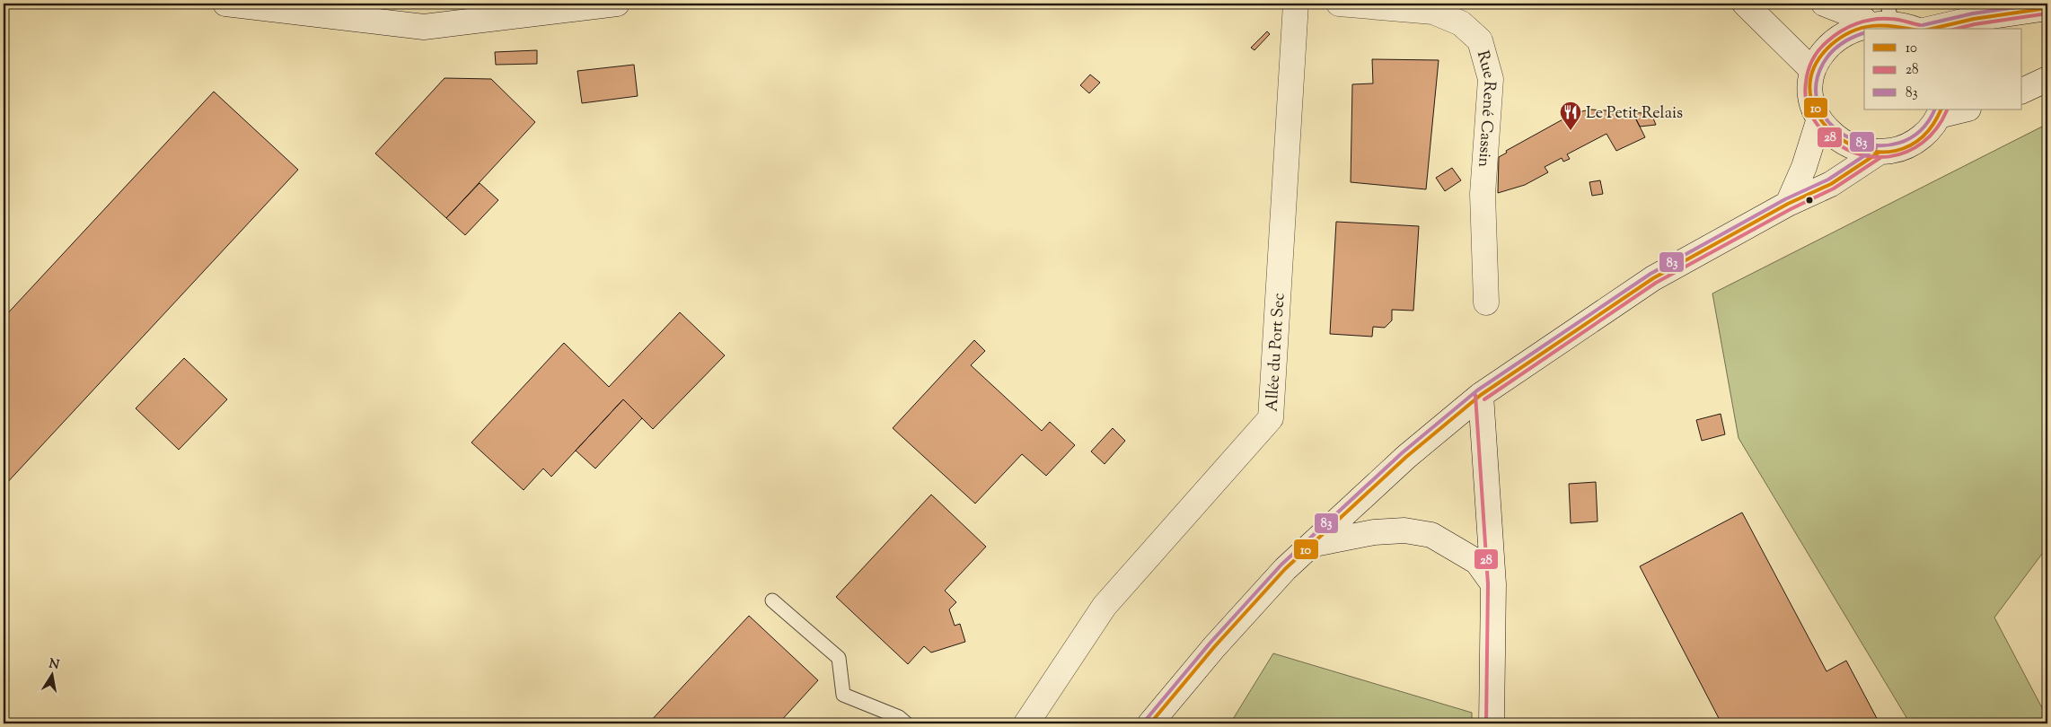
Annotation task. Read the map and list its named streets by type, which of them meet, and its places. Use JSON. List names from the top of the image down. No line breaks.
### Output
{"streets":{"street":["Rue René Cassin","Allée du Port Sec"]},"places":{"restaurant":["Le Petit Relais"]},"lines":["transit line 83","transit line 10","transit line 28"],"legend":["10","28","83"],"north":"top"}
